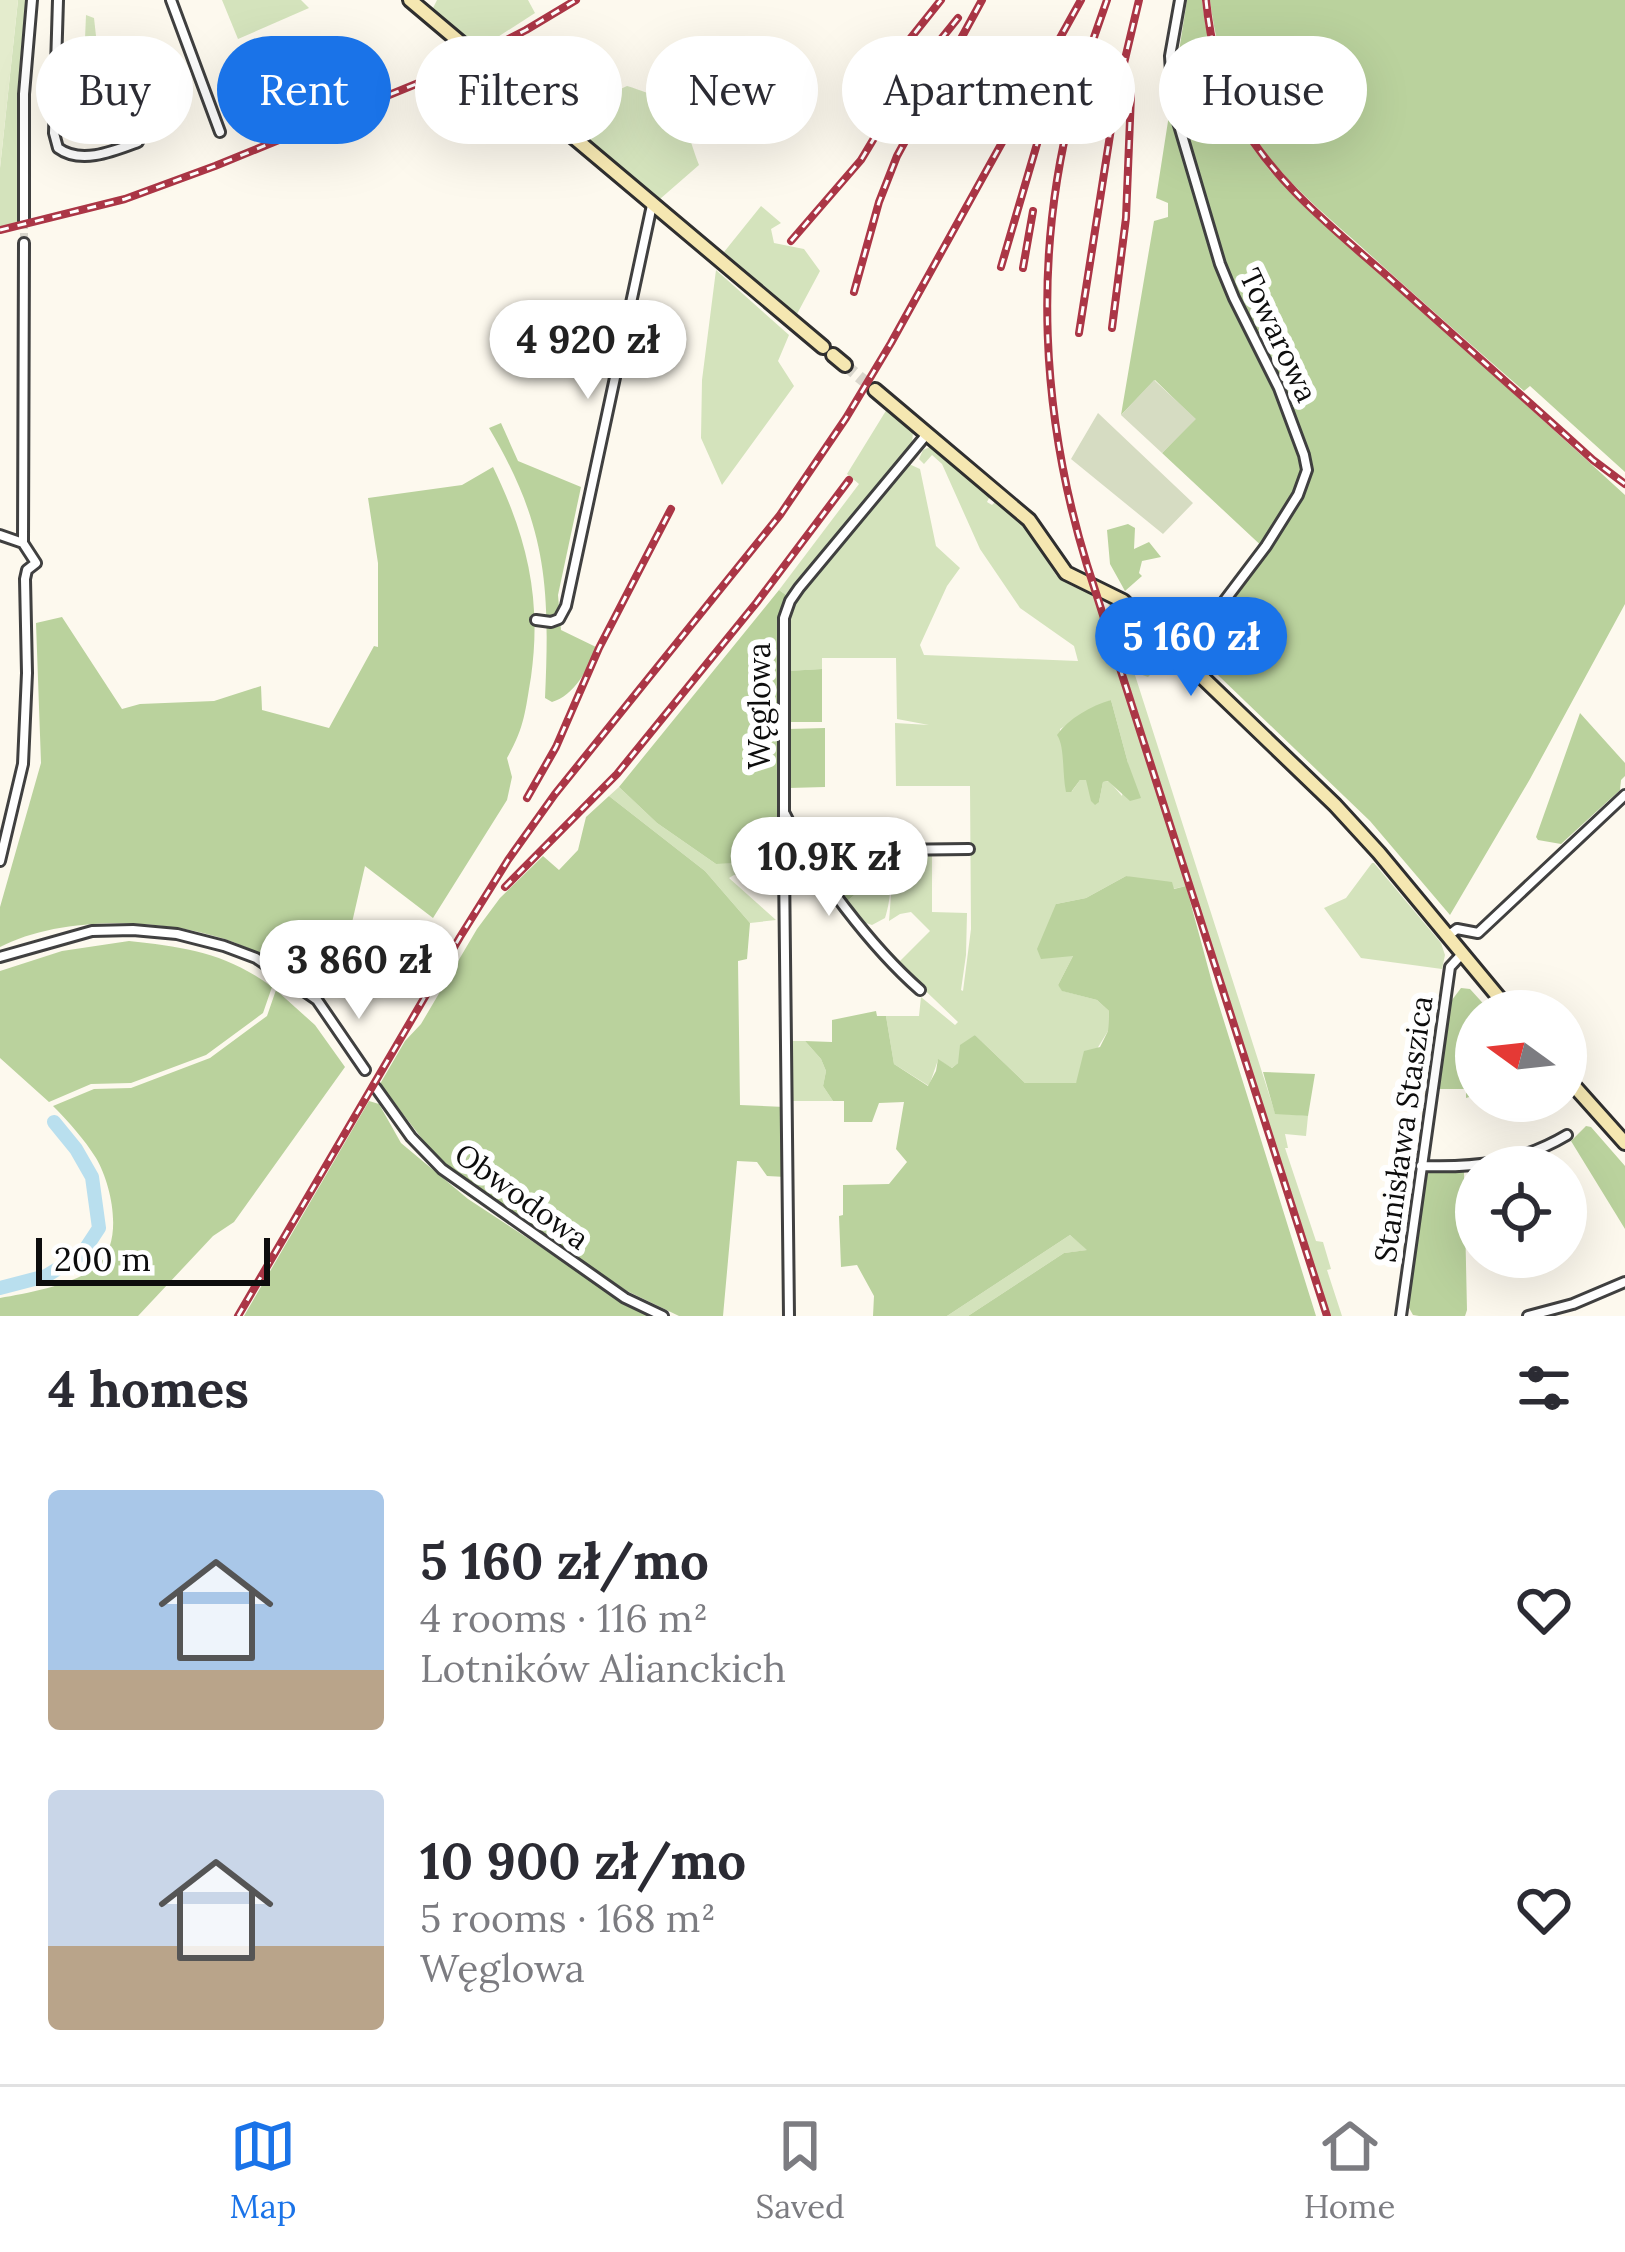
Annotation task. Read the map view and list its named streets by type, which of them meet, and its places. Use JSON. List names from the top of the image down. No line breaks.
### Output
{"streets":{"street":["Towarowa","Węglowa","Stanisława Staszica","Obwodowa"]},"scale_bar":"200 m","north":"left","page":{"chip":["Buy","Rent","Filters","New","Apartment","House"],"price":["4 920 zł","5 160 zł","10.9K zł","3 860 zł"],"scale":"200 m","heading":"4 homes","list":[{"name":"5 160 zł/mo","note":"4 rooms · 116 m² · Lotników Alianckich"},{"name":"10 900 zł/mo","note":"5 rooms · 168 m² · Węglowa"}],"tabs":["Map","Saved","Home"]}}
